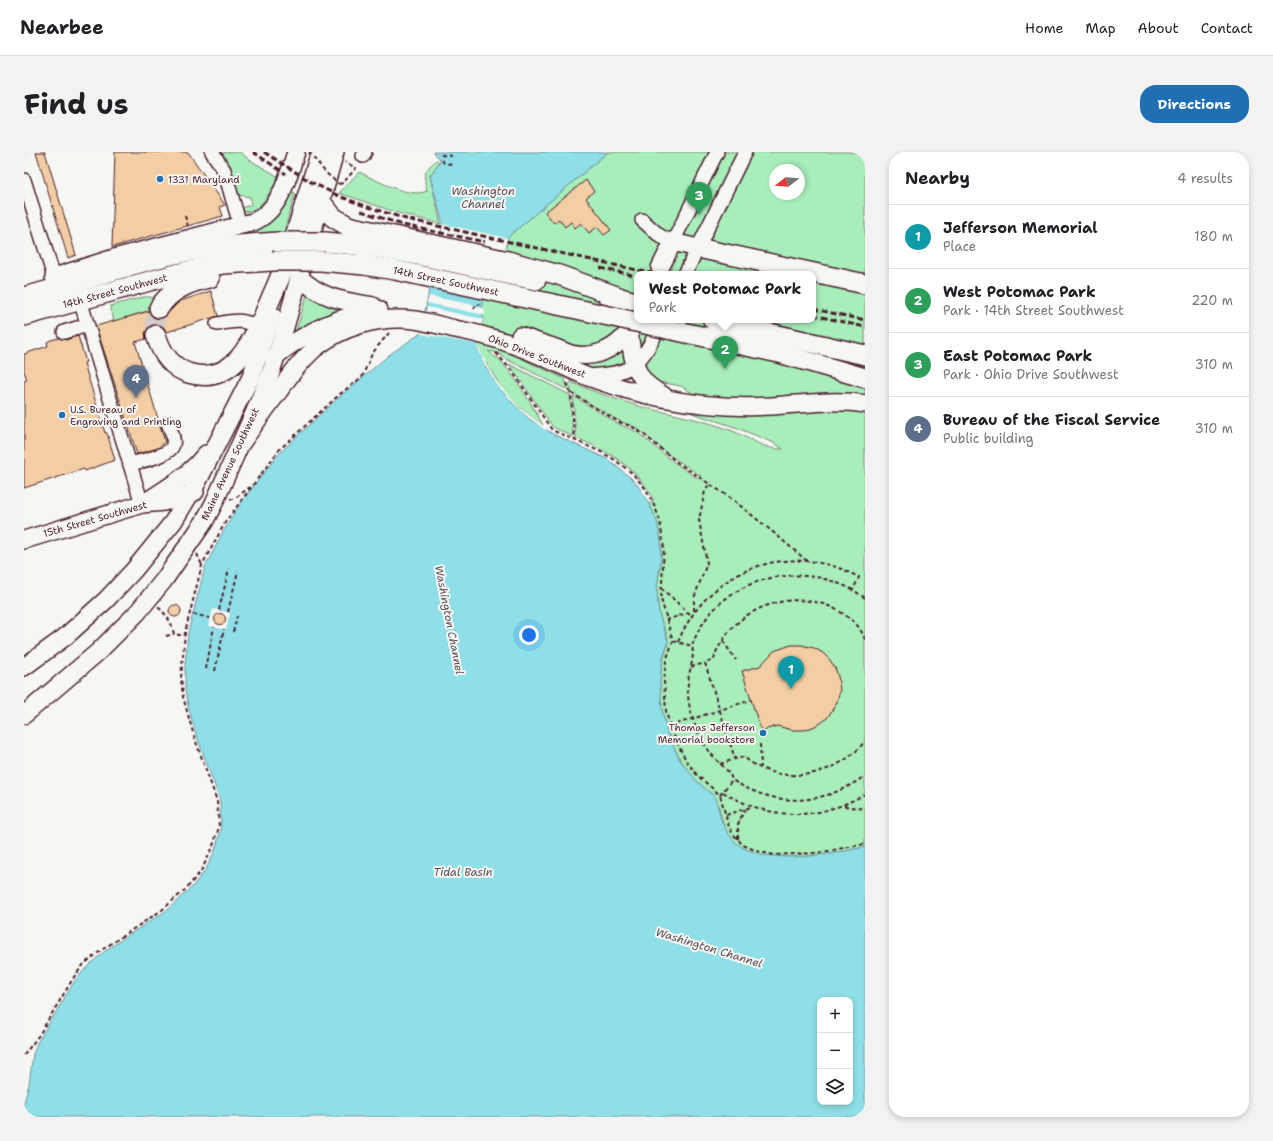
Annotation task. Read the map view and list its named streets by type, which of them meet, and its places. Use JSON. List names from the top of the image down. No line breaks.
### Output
{"streets":{"highway":["14th Street Southwest"],"main road":["Ohio Drive Southwest","Maine Avenue Southwest","15th Street Southwest"]},"crossings":[["14th Street Southwest","Ohio Drive Southwest"],["14th Street Southwest","Maine Avenue Southwest"],["Ohio Drive Southwest","Maine Avenue Southwest"],["Maine Avenue Southwest","15th Street Southwest"]],"water":["Washington Channel","Tidal Basin"],"places":["1331 Maryland","U.S. Bureau of Engraving and Printing","Thomas Jefferson Memorial bookstore"],"north":"left","page":{"header":"Nearbee","nav":["Home","Map","About","Contact"],"title":"Find us","buttons":"Directions","heading":["Nearby","4 results"],"pins":["3","2","4","1"],"list":[{"mark":"1","name":"Jefferson Memorial","note":"Place","value":"180 m"},{"mark":"2","name":"West Potomac Park","note":"Park · 14th Street Southwest","value":"220 m"},{"mark":"3","name":"East Potomac Park","note":"Park · Ohio Drive Southwest","value":"310 m"},{"mark":"4","name":"Bureau of the Fiscal Service","note":"Public building","value":"310 m"}],"popup":["West Potomac Park","Park"],"map_buttons":["+","−"]}}
